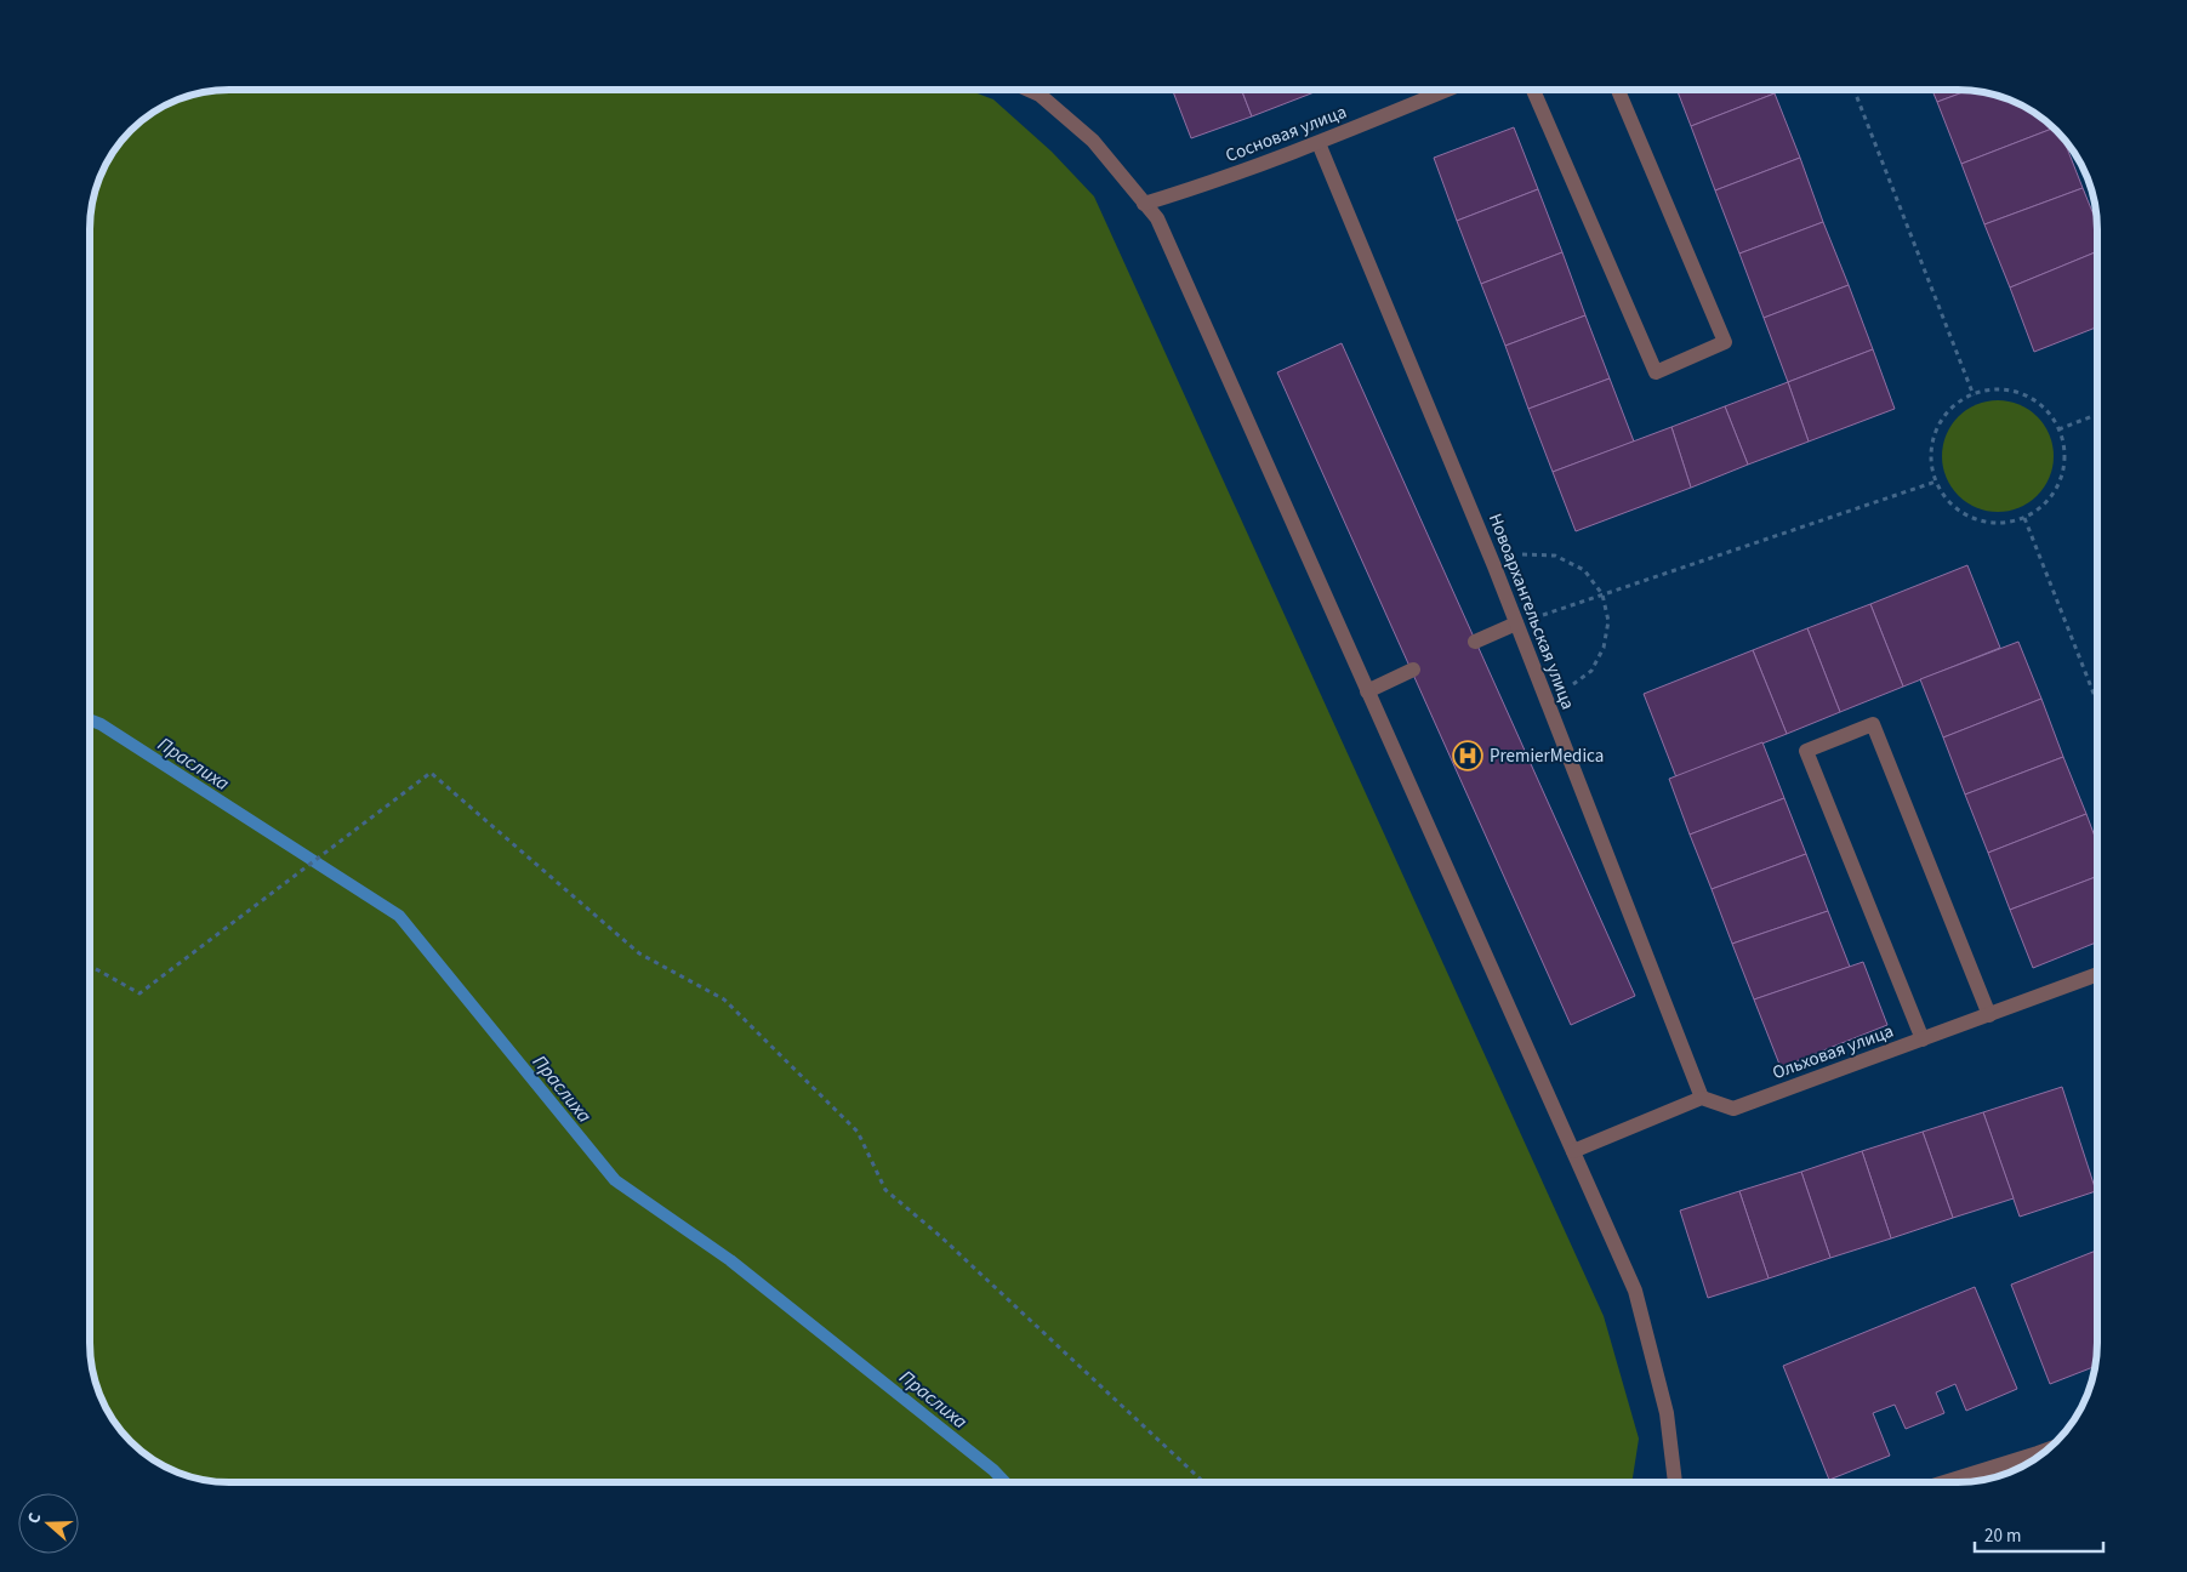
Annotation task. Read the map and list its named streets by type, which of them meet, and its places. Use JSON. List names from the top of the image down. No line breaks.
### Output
{"streets":{"street":["Сосновая улица","Новоархангельская улица","Ольховая улица"]},"crossings":[["Сосновая улица","Новоархангельская улица"],["Новоархангельская улица","Ольховая улица"]],"water":["Праслиха"],"places":{"hospital":["PremierMedica"]},"scale_bar":"20 m","north":"left"}
